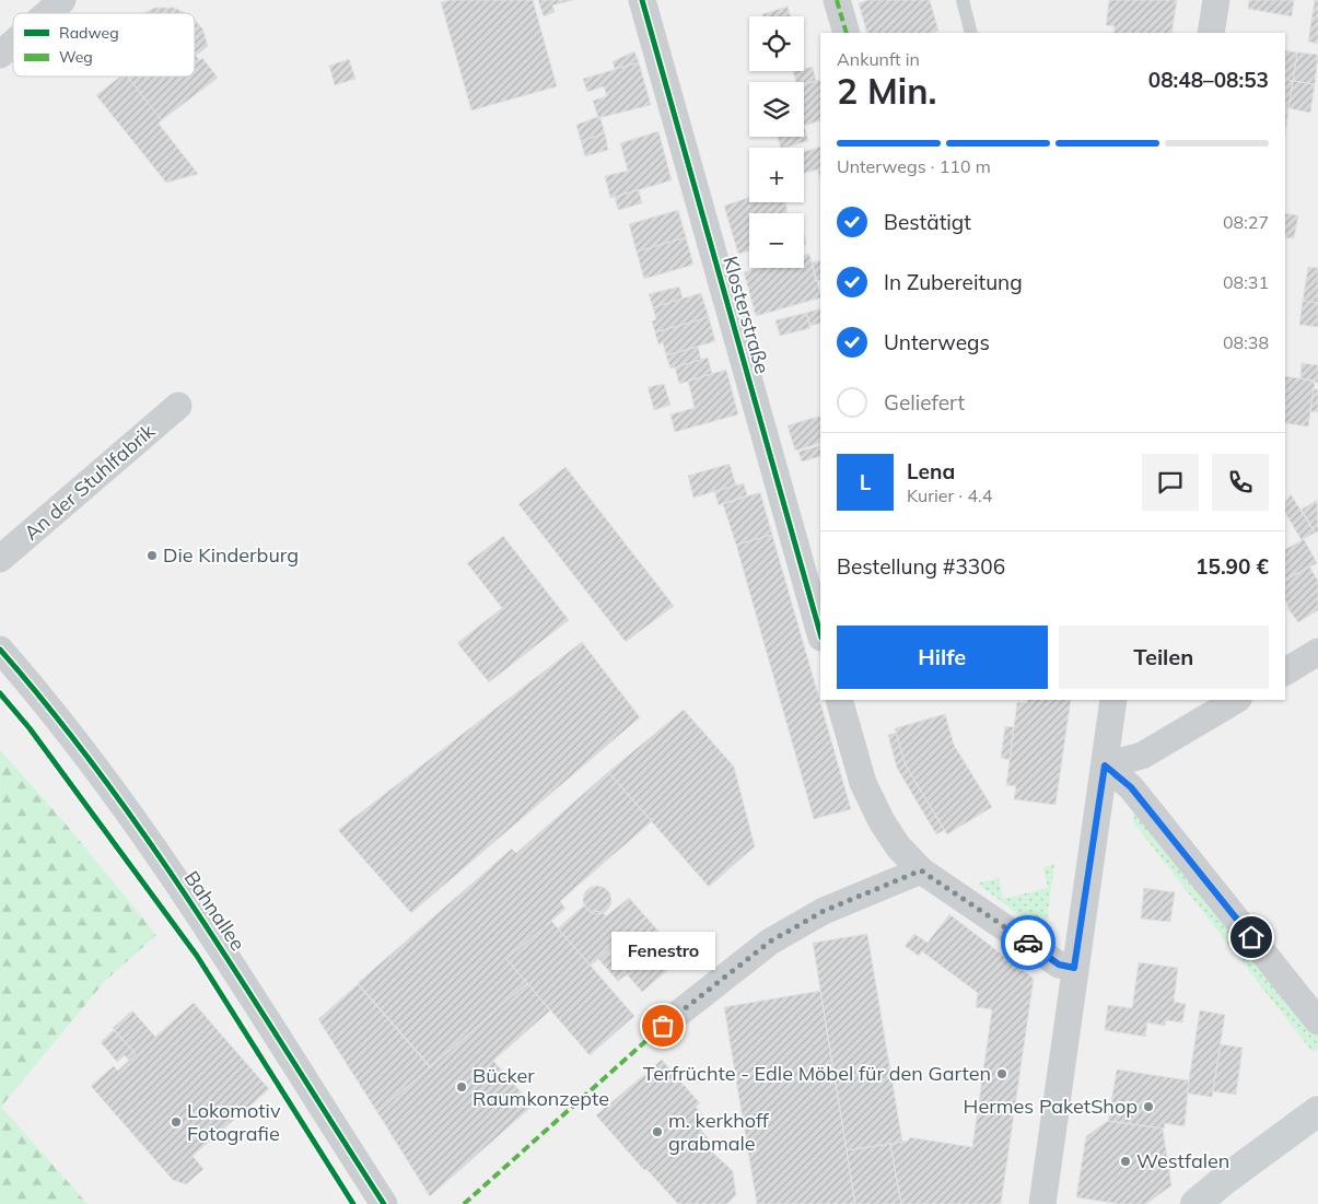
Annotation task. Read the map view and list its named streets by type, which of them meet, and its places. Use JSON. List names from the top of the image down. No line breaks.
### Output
{"streets":{"street":["Klosterstraße","An der Stuhlfabrik","Bahnallee"]},"places":["Die Kinderburg","Fenestro","Terfrüchte - Edle Möbel für den Garten","Bücker Raumkonzepte","Hermes PaketShop","Lokomotiv Fotografie","m. kerkhoff grabmale","Westfalen"],"legend":["Radweg","Weg"],"page":{"map_buttons":["+","−"],"heading":["2 Min.","Ankunft in","08:48–08:53"],"panel":["Lena","Kurier · 4.4","Bestellung #3306","15.90 €"],"bar":"Unterwegs · 110 m","list":[["Bestätigt","08:27"],["In Zubereitung","08:31"],["Unterwegs","08:38"],"Geliefert"],"round":"L","buttons":["Hilfe","Teilen"],"bubble":"Fenestro"}}
